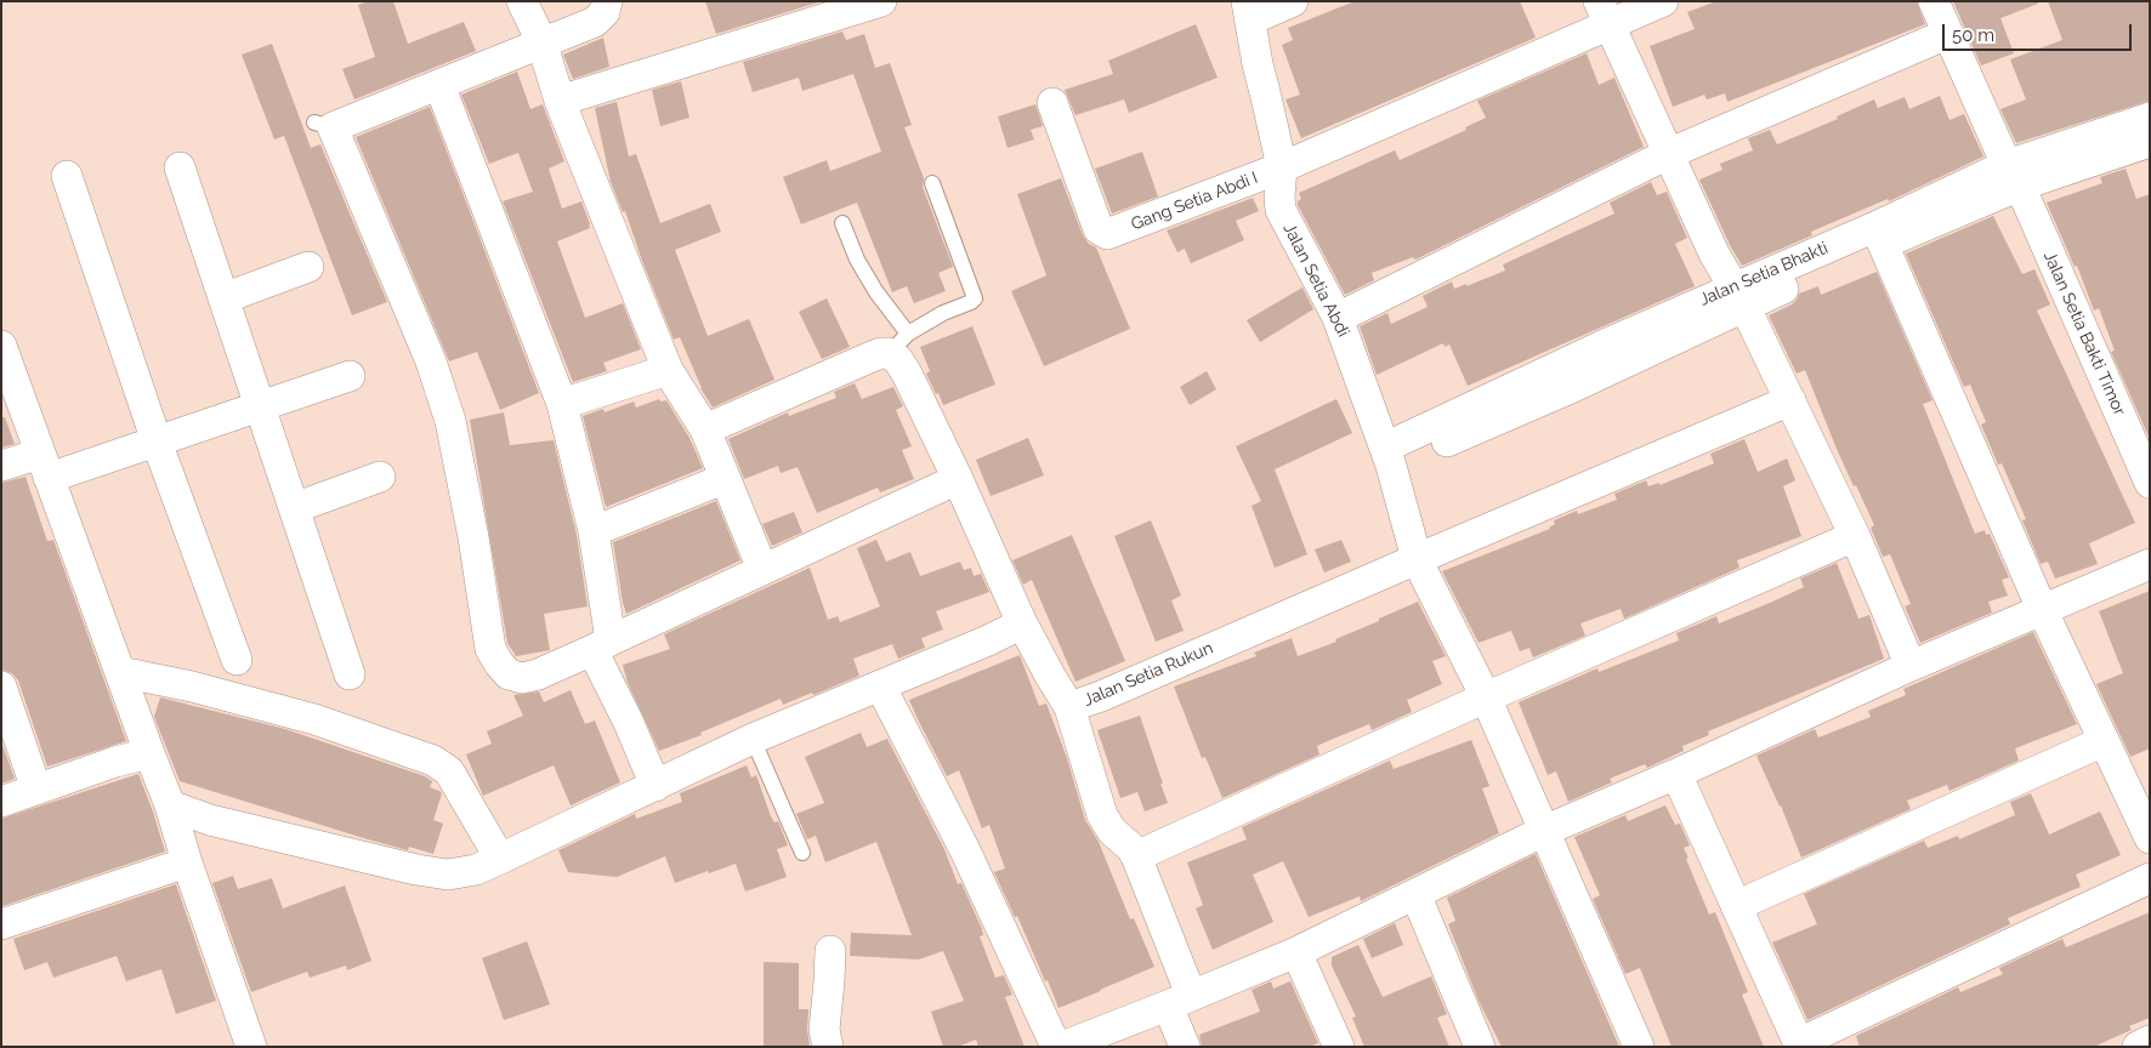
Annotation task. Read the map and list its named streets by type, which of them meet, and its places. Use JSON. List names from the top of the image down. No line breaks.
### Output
{"streets":{"street":["Gang Setia Abdi I","Jalan Setia Bhakti","Jalan Setia Abdi","Jalan Setia Bakti Timor","Jalan Setia Rukun"]},"crossings":[["Gang Setia Abdi I","Jalan Setia Abdi"],["Jalan Setia Bhakti","Jalan Setia Abdi"],["Jalan Setia Bhakti","Jalan Setia Bakti Timor"],["Jalan Setia Abdi","Jalan Setia Rukun"]],"scale_bar":"50 m"}
